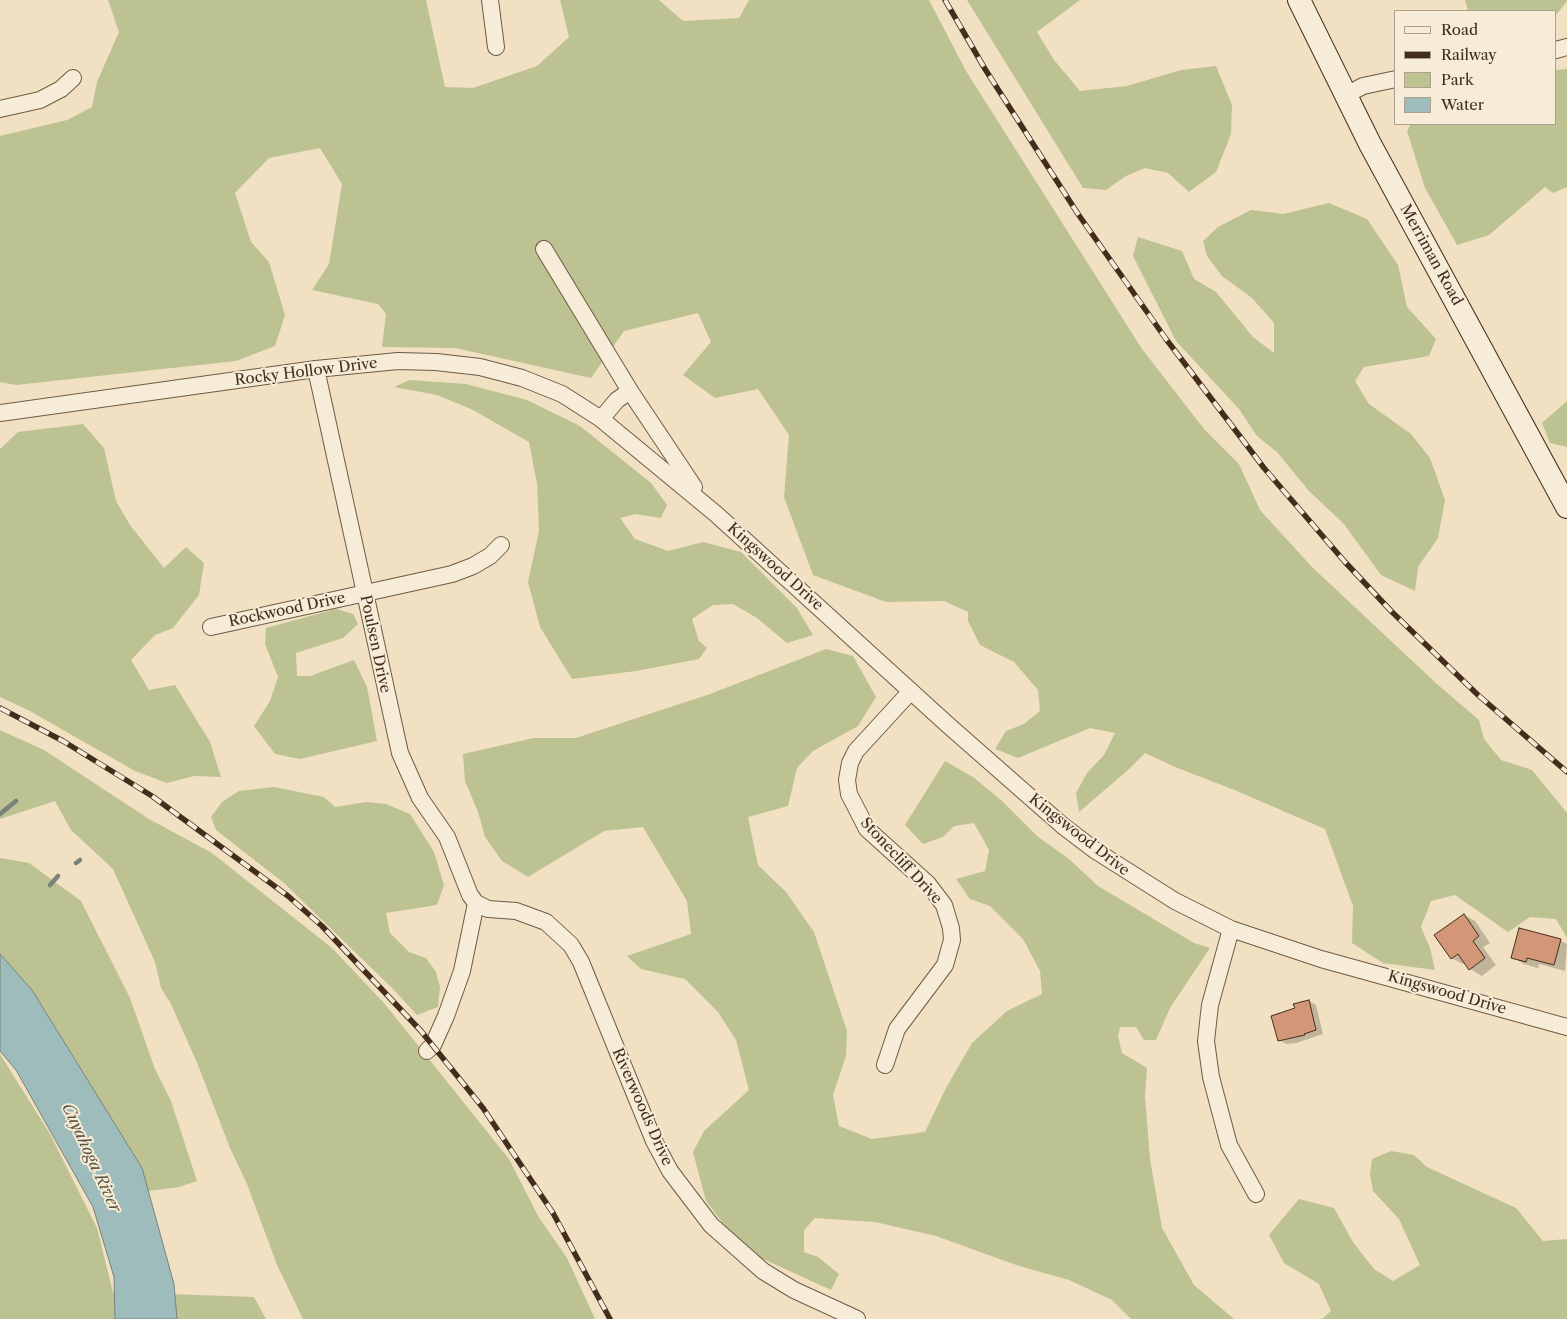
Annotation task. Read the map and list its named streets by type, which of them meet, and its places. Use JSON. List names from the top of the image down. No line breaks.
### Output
{"streets":{"main road":["Merriman Road"],"street":["Rocky Hollow Drive","Kingswood Drive","Rockwood Drive","Poulsen Drive","Stonecliff Drive","Riverwoods Drive"]},"crossings":[["Rocky Hollow Drive","Kingswood Drive"],["Rocky Hollow Drive","Poulsen Drive"],["Kingswood Drive","Stonecliff Drive"],["Rockwood Drive","Poulsen Drive"],["Poulsen Drive","Riverwoods Drive"]],"water":["Cuyahoga River"],"legend":["Road","Railway","Park","Water"]}
